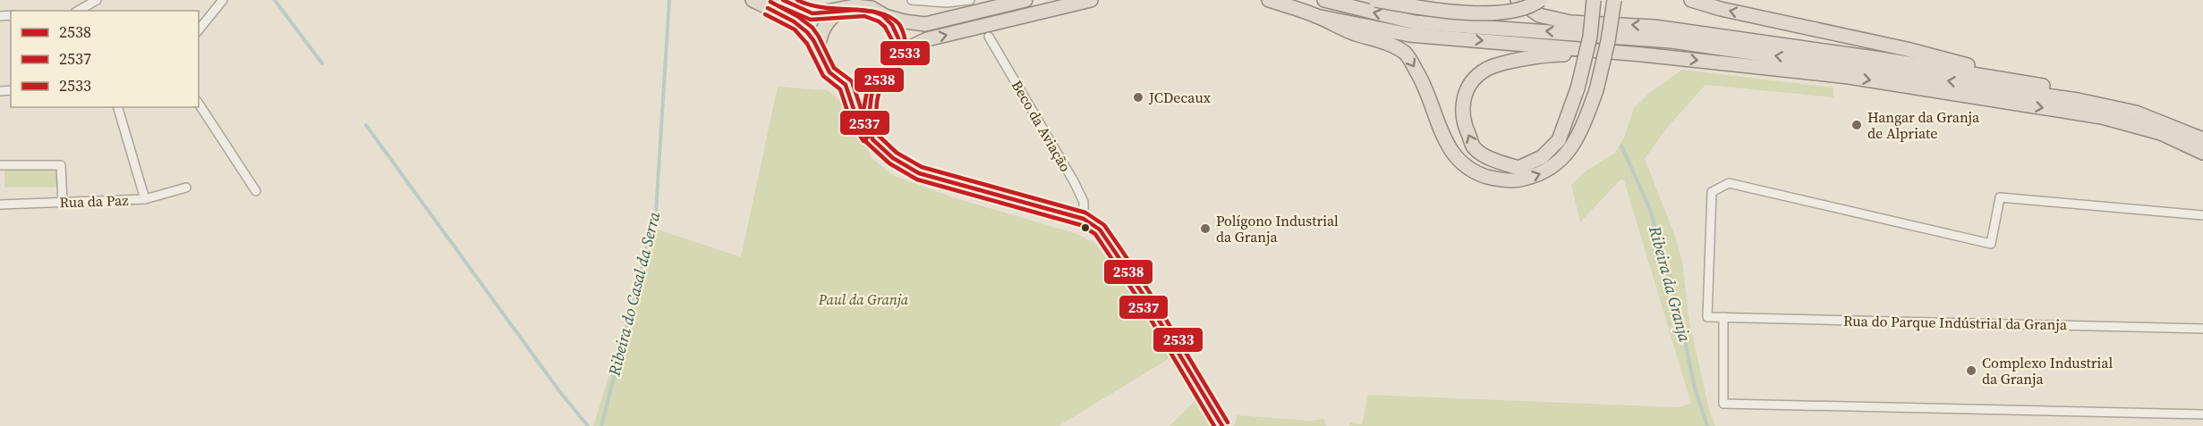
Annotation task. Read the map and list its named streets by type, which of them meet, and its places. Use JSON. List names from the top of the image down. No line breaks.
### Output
{"streets":{"street":["Beco da Aviação","Rua da Paz","Rua do Parque Indústrial da Granja"]},"water":["Ribeira da Granja","Ribeira do Casal da Serra"],"parks":["Paul da Granja"],"places":["JCDecaux","Hangar da Granja de Alpriate","Polígono Industrial da Granja","Complexo Industrial da Granja"],"lines":["transit line 2538","transit line 2533","transit line 2537"],"legend":["2538","2537","2533"]}
